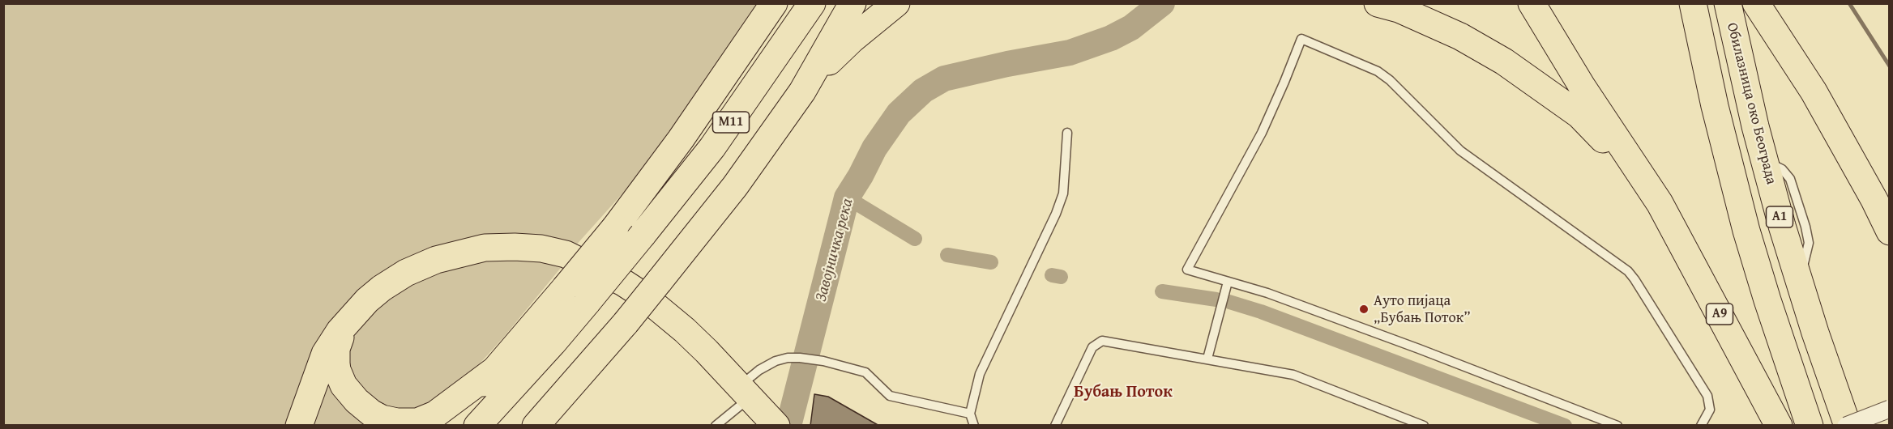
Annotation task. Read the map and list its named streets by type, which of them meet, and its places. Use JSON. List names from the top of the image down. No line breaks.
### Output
{"streets":{"highway":["Обилазница око Београда","M11","A1","A9"]},"districts":["Бубањ Поток"],"water":["Завојничка река"],"places":["Ауто пијаца „Бубањ Поток”"]}
